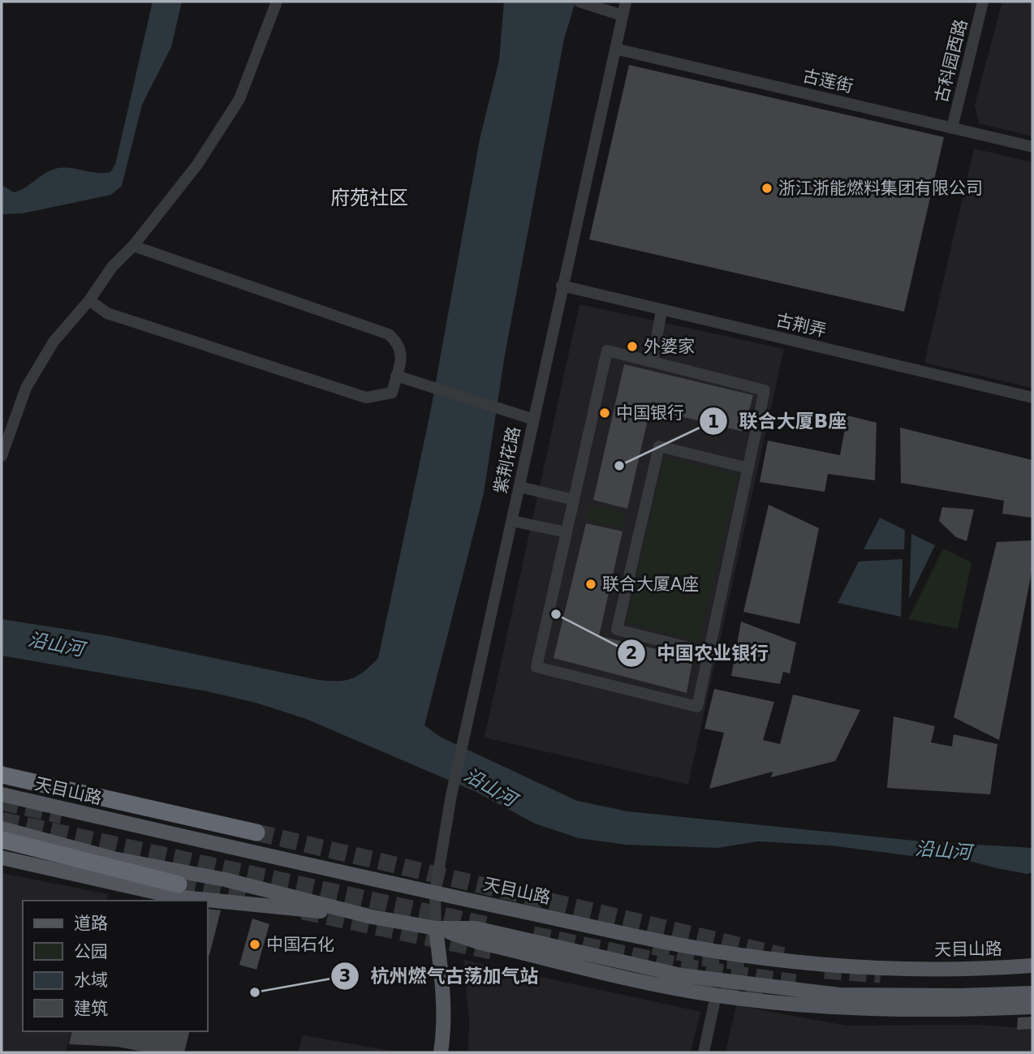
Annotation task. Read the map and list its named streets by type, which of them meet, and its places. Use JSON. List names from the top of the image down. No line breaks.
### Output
{"streets":{"main road":["天目山路"],"street":["古科园西路","古莲街","古荆弄","紫荆花路"]},"crossings":[["古科园西路","古莲街"],["古莲街","紫荆花路"],["古荆弄","紫荆花路"],["紫荆花路","天目山路"]],"districts":["府苑社区"],"water":["沿山河"],"places":["浙江浙能燃料集团有限公司","外婆家","中国银行","联合大厦B座","联合大厦A座","中国农业银行","中国石化","杭州燃气古荡加气站"],"legend":["道路","公园","水域","建筑"]}
